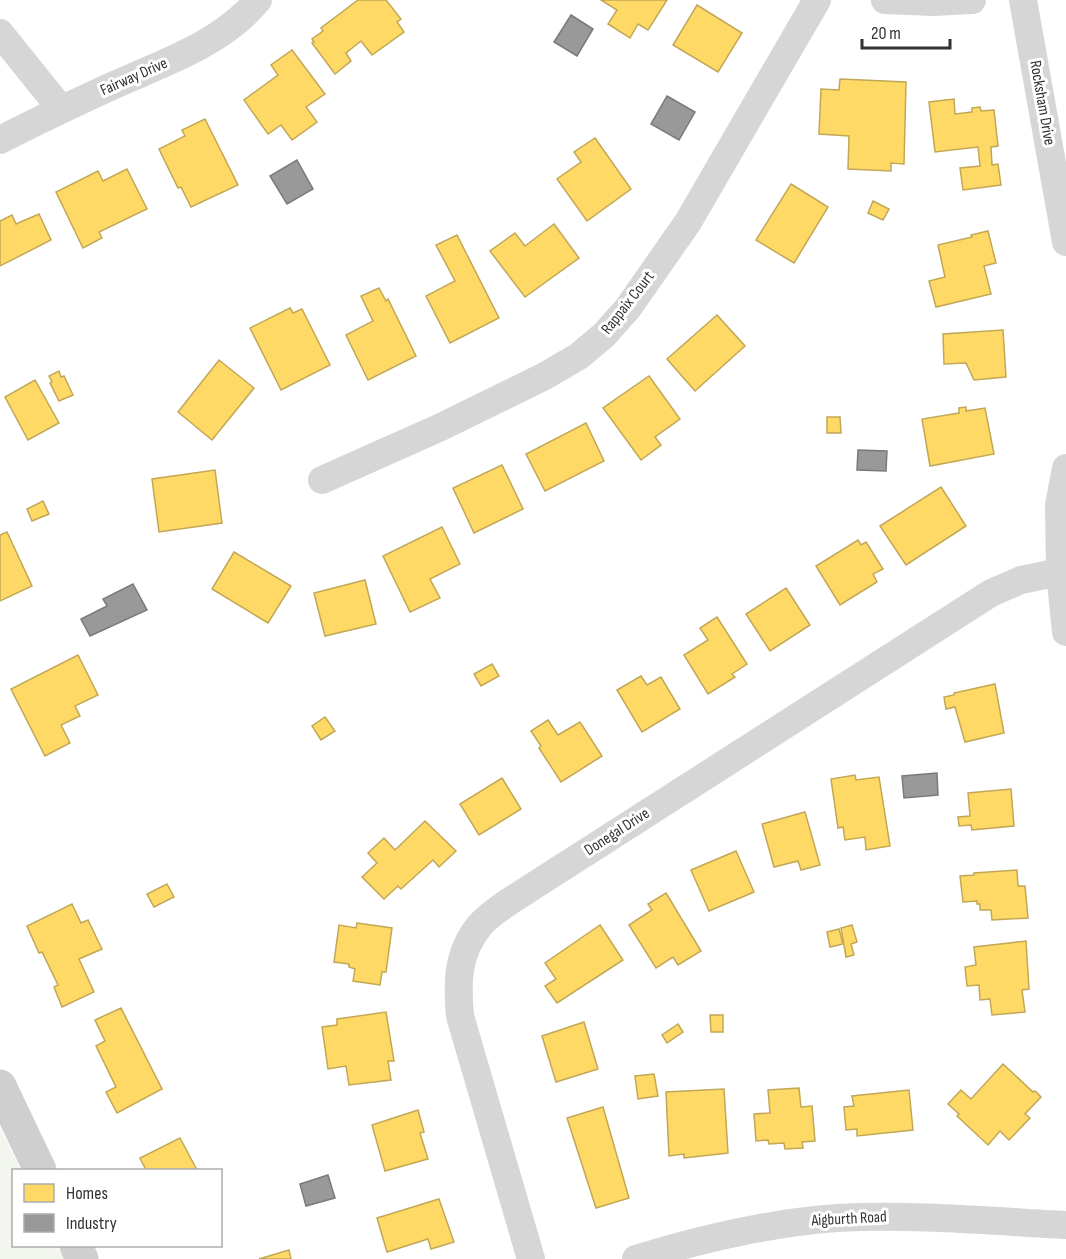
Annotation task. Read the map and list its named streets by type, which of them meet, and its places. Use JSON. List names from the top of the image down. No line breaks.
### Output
{"streets":{"street":["Fairway Drive","Rocksham Drive","Rappaix Court","Donegal Drive","Aigburth Road"]},"legend":["Homes","Industry"],"scale_bar":"20 m"}
